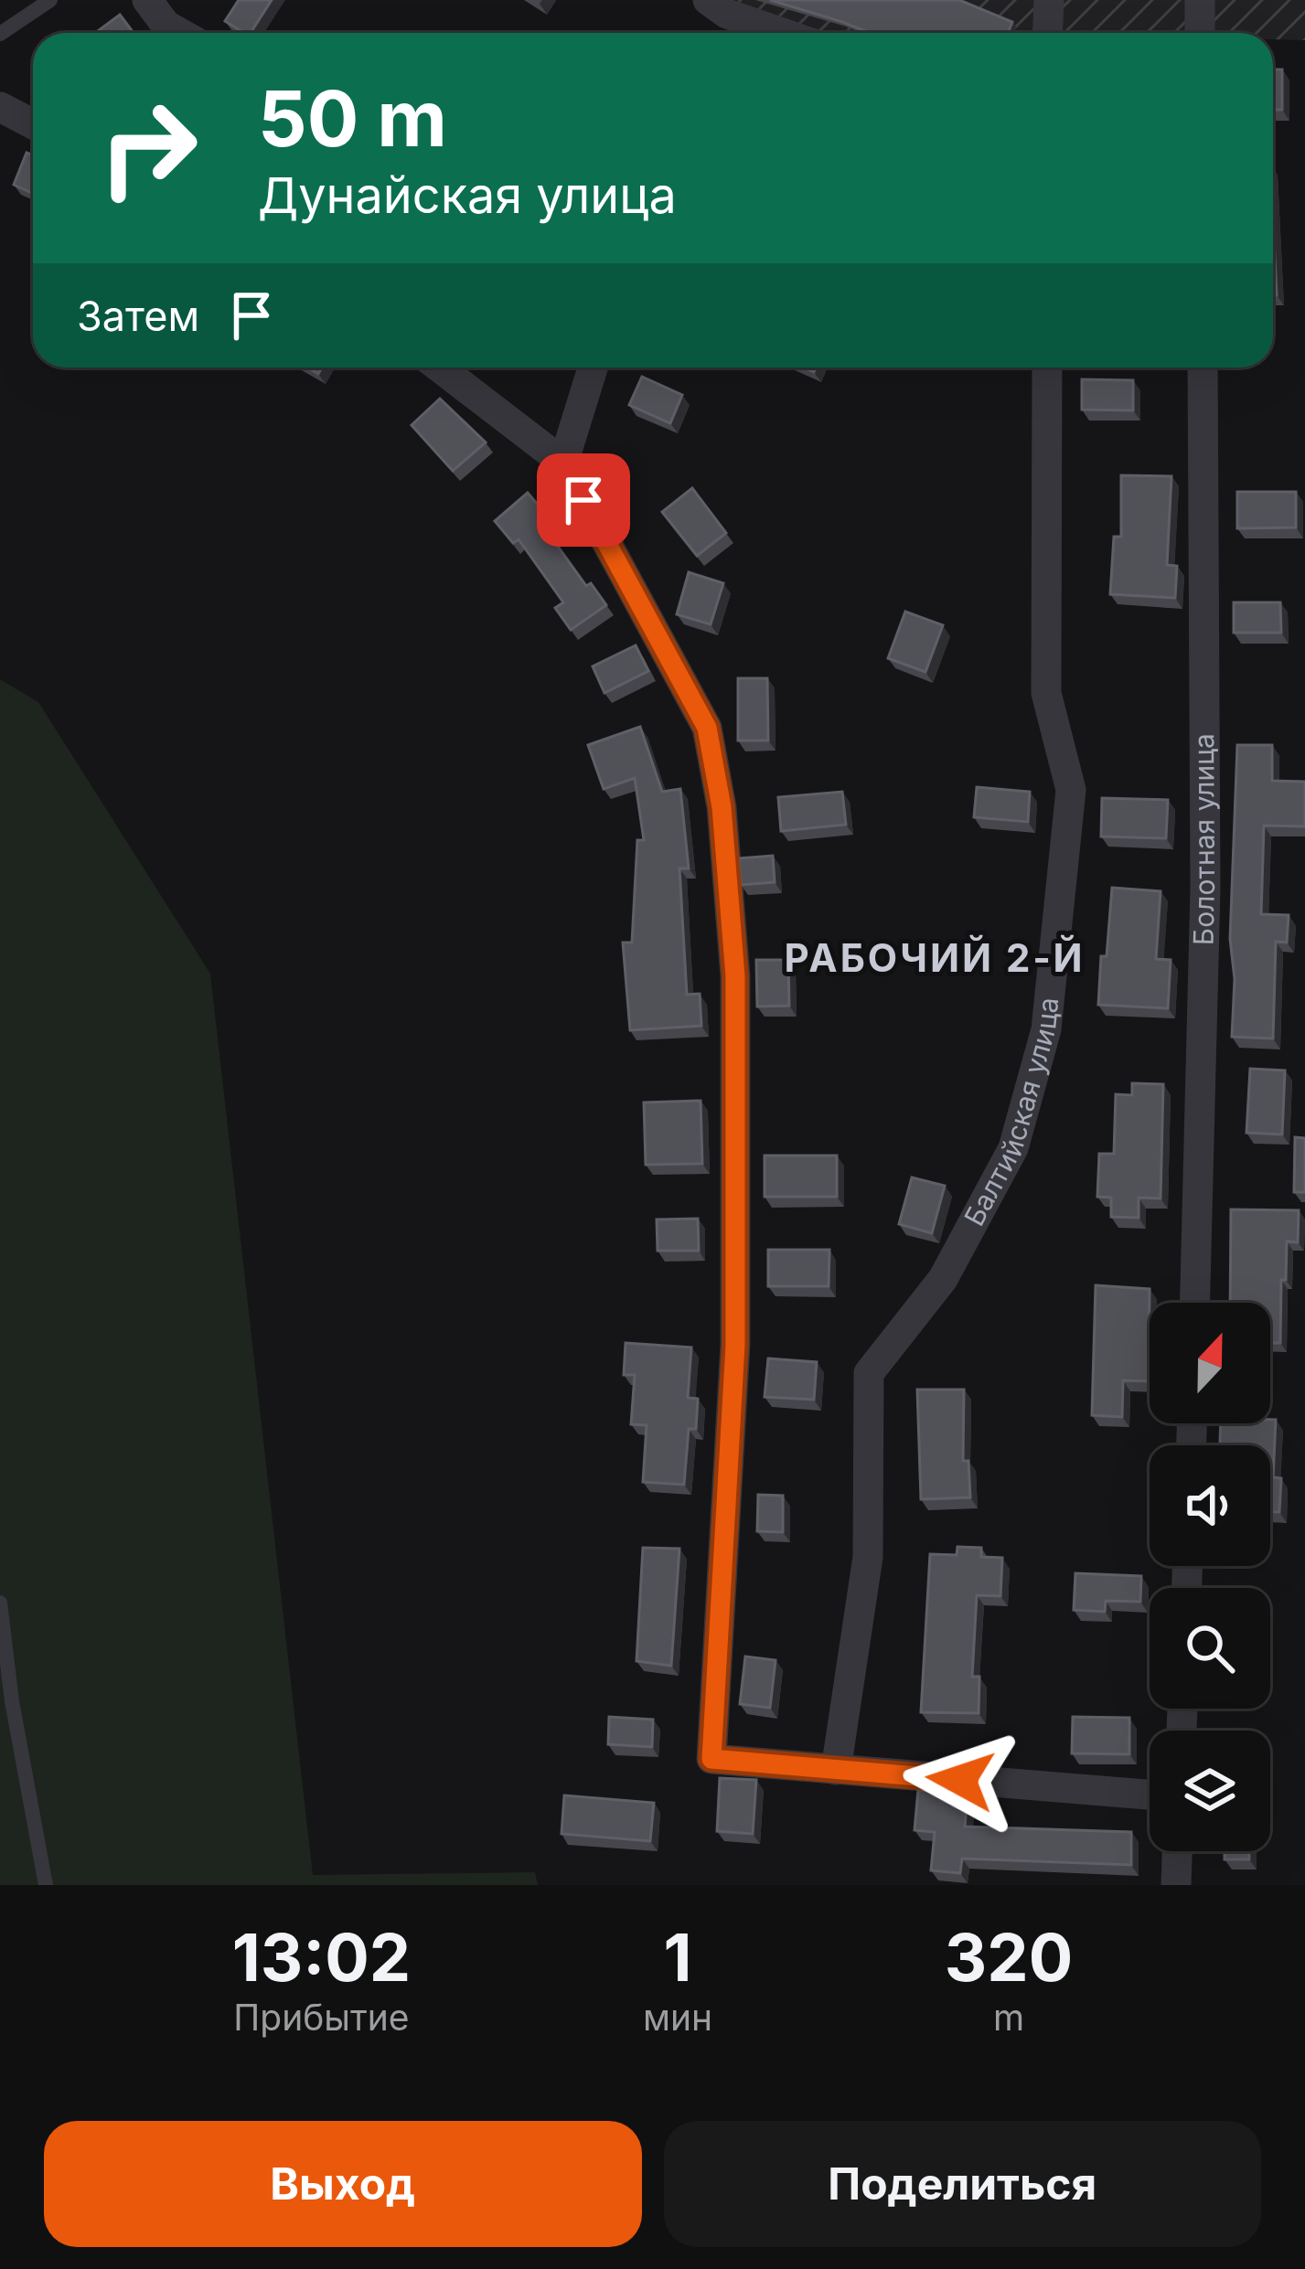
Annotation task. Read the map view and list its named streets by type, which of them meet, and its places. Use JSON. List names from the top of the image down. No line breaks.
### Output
{"streets":{"street":["Болотная улица","Балтийская улица"]},"districts":["РАБОЧИЙ 2‑Й"],"north":"top","page":{"turn":["50 m","Дунайская улица"],"then":"Затем","eta":["13:02","Прибытие","1","мин","320","m"],"buttons":["Выход","Поделиться"]}}
